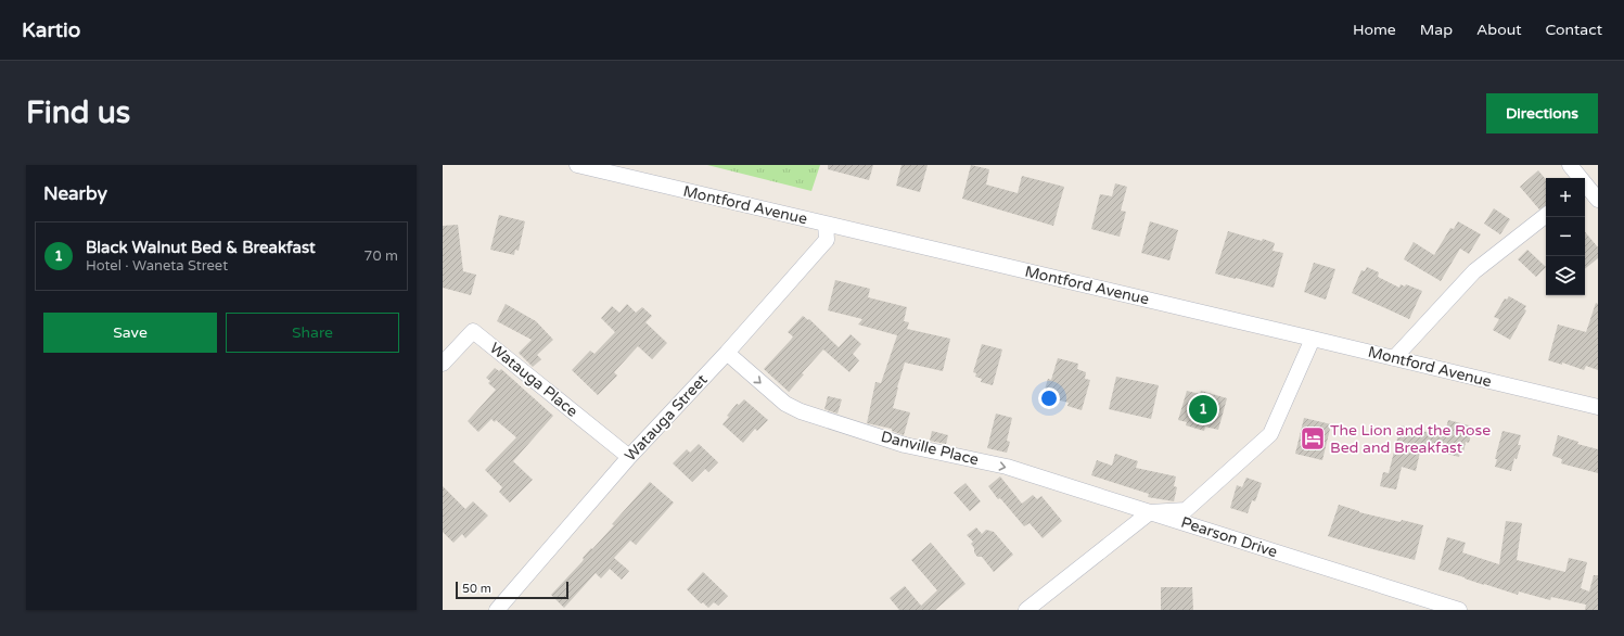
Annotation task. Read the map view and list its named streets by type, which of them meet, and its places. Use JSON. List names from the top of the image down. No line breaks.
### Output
{"streets":{"street":["Montford Avenue","Watauga Place","Watauga Street","Danville Place","Pearson Drive"]},"crossings":[["Montford Avenue","Watauga Street"],["Watauga Place","Watauga Street"],["Watauga Street","Danville Place"],["Danville Place","Pearson Drive"]],"one_way":["Danville Place"],"places":{"hotel":["The Lion and the Rose Bed and Breakfast"]},"scale_bar":"50 m","page":{"header":"Kartio","nav":["Home","Map","About","Contact"],"buttons":["Directions",["Save","Share"]],"title":"Find us","heading":"Nearby","map_buttons":["+","−"],"list":[{"mark":"1","name":"Black Walnut Bed & Breakfast","note":"Hotel · Waneta Street","value":"70 m"}],"pins":"1","scale":"50 m"}}
